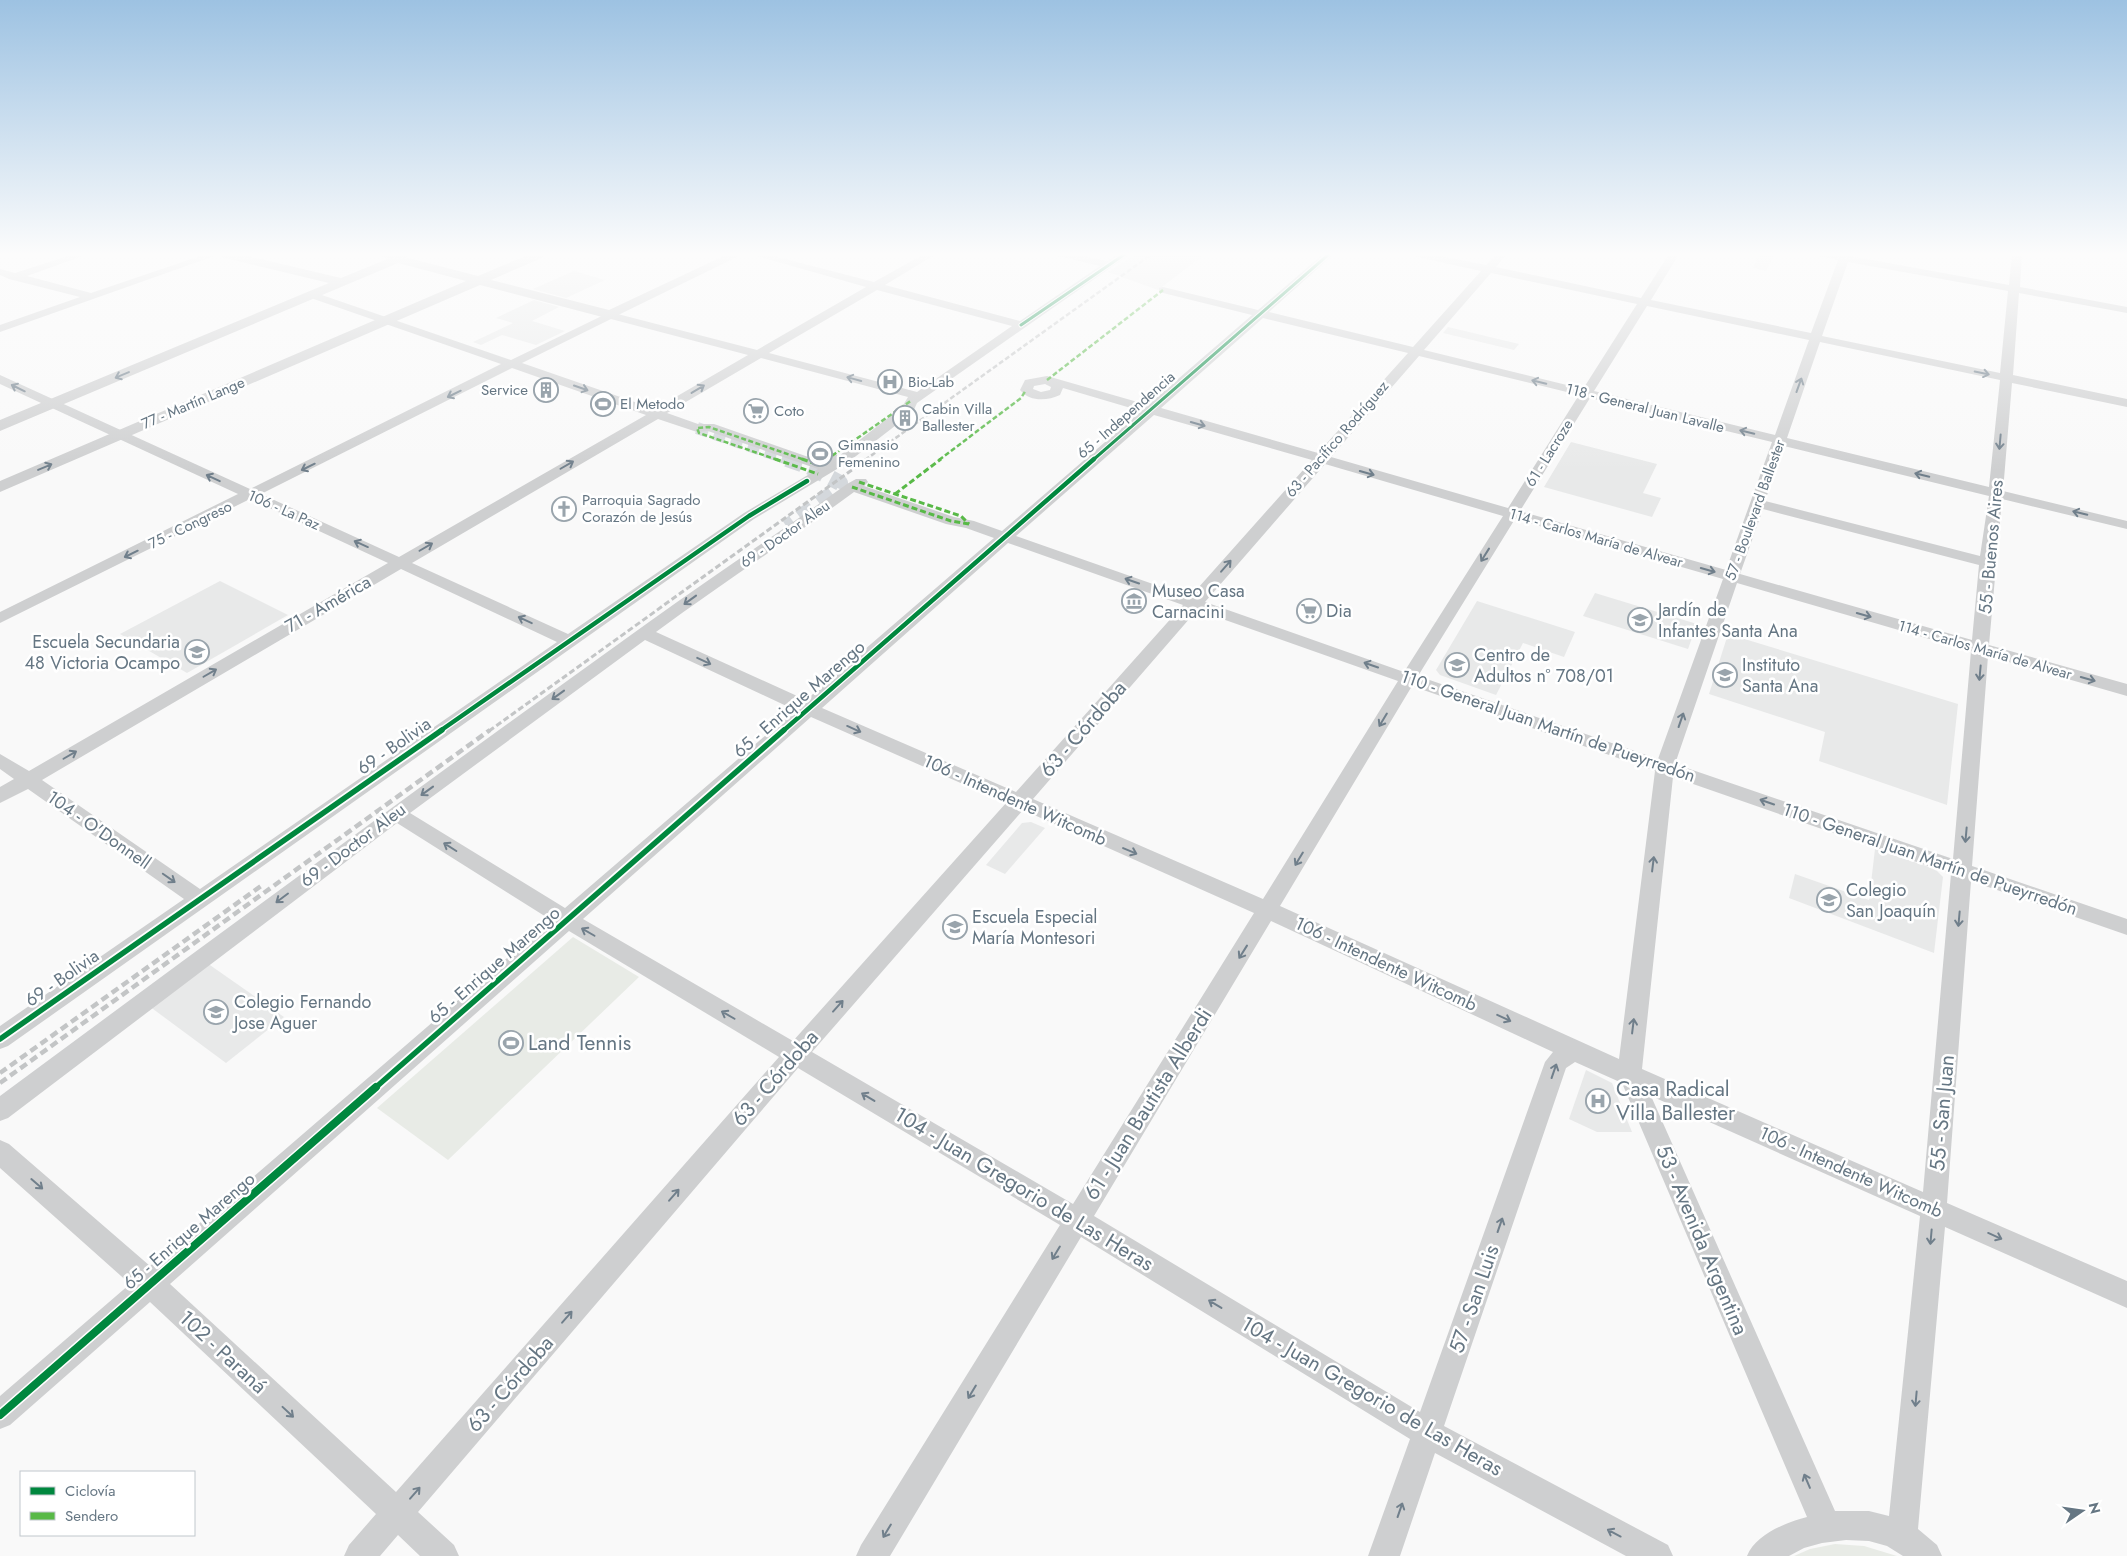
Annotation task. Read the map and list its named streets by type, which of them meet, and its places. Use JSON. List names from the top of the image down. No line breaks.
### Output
{"streets":{"street":["77 - Martín Lange","118 - General Juan Lavalle","65 - Independencia","63 - Pacífico Rodríguez","61 - Lacroze","106 - La Paz","57 - Boulevard Ballester","75 - Congreso","69 - Doctor Aleu","114 - Carlos María de Alvear","55 - Buenos Aires","71 - América","65 - Enrique Marengo","110 - General Juan Martín de Pueyrredón","63 - Córdoba","69 - Bolivia","106 - Intendente Witcomb","104 - O'Donnell","61 - Juan Bautista Alberdi","55 - San Juan","104 - Juan Gregorio de Las Heras","53 - Avenida Argentina","57 - San Luis","102 - Paraná"]},"crossings":[["77 - Martín Lange","106 - La Paz"],["118 - General Juan Lavalle","63 - Pacífico Rodríguez"],["118 - General Juan Lavalle","61 - Lacroze"],["118 - General Juan Lavalle","57 - Boulevard Ballester"],["118 - General Juan Lavalle","55 - Buenos Aires"],["65 - Independencia","114 - Carlos María de Alvear"],["65 - Independencia","65 - Enrique Marengo"],["65 - Independencia","110 - General Juan Martín de Pueyrredón"],["63 - Pacífico Rodríguez","114 - Carlos María de Alvear"],["63 - Pacífico Rodríguez","110 - General Juan Martín de Pueyrredón"],["63 - Pacífico Rodríguez","63 - Córdoba"],["61 - Lacroze","114 - Carlos María de Alvear"],["61 - Lacroze","110 - General Juan Martín de Pueyrredón"],["61 - Lacroze","61 - Juan Bautista Alberdi"],["106 - La Paz","75 - Congreso"],["106 - La Paz","71 - América"],["106 - La Paz","69 - Bolivia"],["57 - Boulevard Ballester","114 - Carlos María de Alvear"],["57 - Boulevard Ballester","110 - General Juan Martín de Pueyrredón"],["57 - Boulevard Ballester","53 - Avenida Argentina"],["69 - Doctor Aleu","110 - General Juan Martín de Pueyrredón"],["69 - Doctor Aleu","106 - Intendente Witcomb"],["69 - Doctor Aleu","104 - Juan Gregorio de Las Heras"],["114 - Carlos María de Alvear","55 - Buenos Aires"],["55 - Buenos Aires","110 - General Juan Martín de Pueyrredón"],["55 - Buenos Aires","55 - San Juan"],["71 - América","104 - O'Donnell"],["65 - Enrique Marengo","110 - General Juan Martín de Pueyrredón"],["65 - Enrique Marengo","106 - Intendente Witcomb"],["65 - Enrique Marengo","104 - Juan Gregorio de Las Heras"],["65 - Enrique Marengo","102 - Paraná"],["110 - General Juan Martín de Pueyrredón","63 - Córdoba"],["110 - General Juan Martín de Pueyrredón","61 - Juan Bautista Alberdi"],["110 - General Juan Martín de Pueyrredón","55 - San Juan"],["110 - General Juan Martín de Pueyrredón","53 - Avenida Argentina"],["63 - Córdoba","106 - Intendente Witcomb"],["63 - Córdoba","104 - Juan Gregorio de Las Heras"],["63 - Córdoba","102 - Paraná"],["69 - Bolivia","104 - O'Donnell"],["106 - Intendente Witcomb","61 - Juan Bautista Alberdi"],["106 - Intendente Witcomb","55 - San Juan"],["106 - Intendente Witcomb","53 - Avenida Argentina"],["106 - Intendente Witcomb","57 - San Luis"],["61 - Juan Bautista Alberdi","104 - Juan Gregorio de Las Heras"],["104 - Juan Gregorio de Las Heras","57 - San Luis"]],"one_way":["63 - Pacífico Rodríguez","61 - Lacroze","106 - La Paz","57 - Boulevard Ballester","69 - Doctor Aleu","114 - Carlos María de Alvear","55 - Buenos Aires","71 - América","110 - General Juan Martín de Pueyrredón","63 - Córdoba","106 - Intendente Witcomb","104 - O'Donnell","61 - Juan Bautista Alberdi","55 - San Juan","104 - Juan Gregorio de Las Heras","53 - Avenida Argentina","57 - San Luis","102 - Paraná"],"places":{"hospital":["Bio-Lab","Casa Radical Villa Ballester"],"building":["Service","Cabin Villa Ballester"],"sports":["El Metodo","Gimnasio Femenino","Land Tennis"],"supermarket":["Coto","Dia"],"church":["Parroquia Sagrado Corazón de Jesús"],"museum":["Museo Casa Carnacini"],"school or university":["Jardín de Infantes Santa Ana","Escuela Secundaria 48 Victoria Ocampo","Centro de Adultos nº 708/01","Instituto Santa Ana","Colegio San Joaquín","Escuela Especial María Montesori","Colegio Fernando Jose Aguer"]},"legend":["Ciclovía","Sendero"],"north":"right"}
